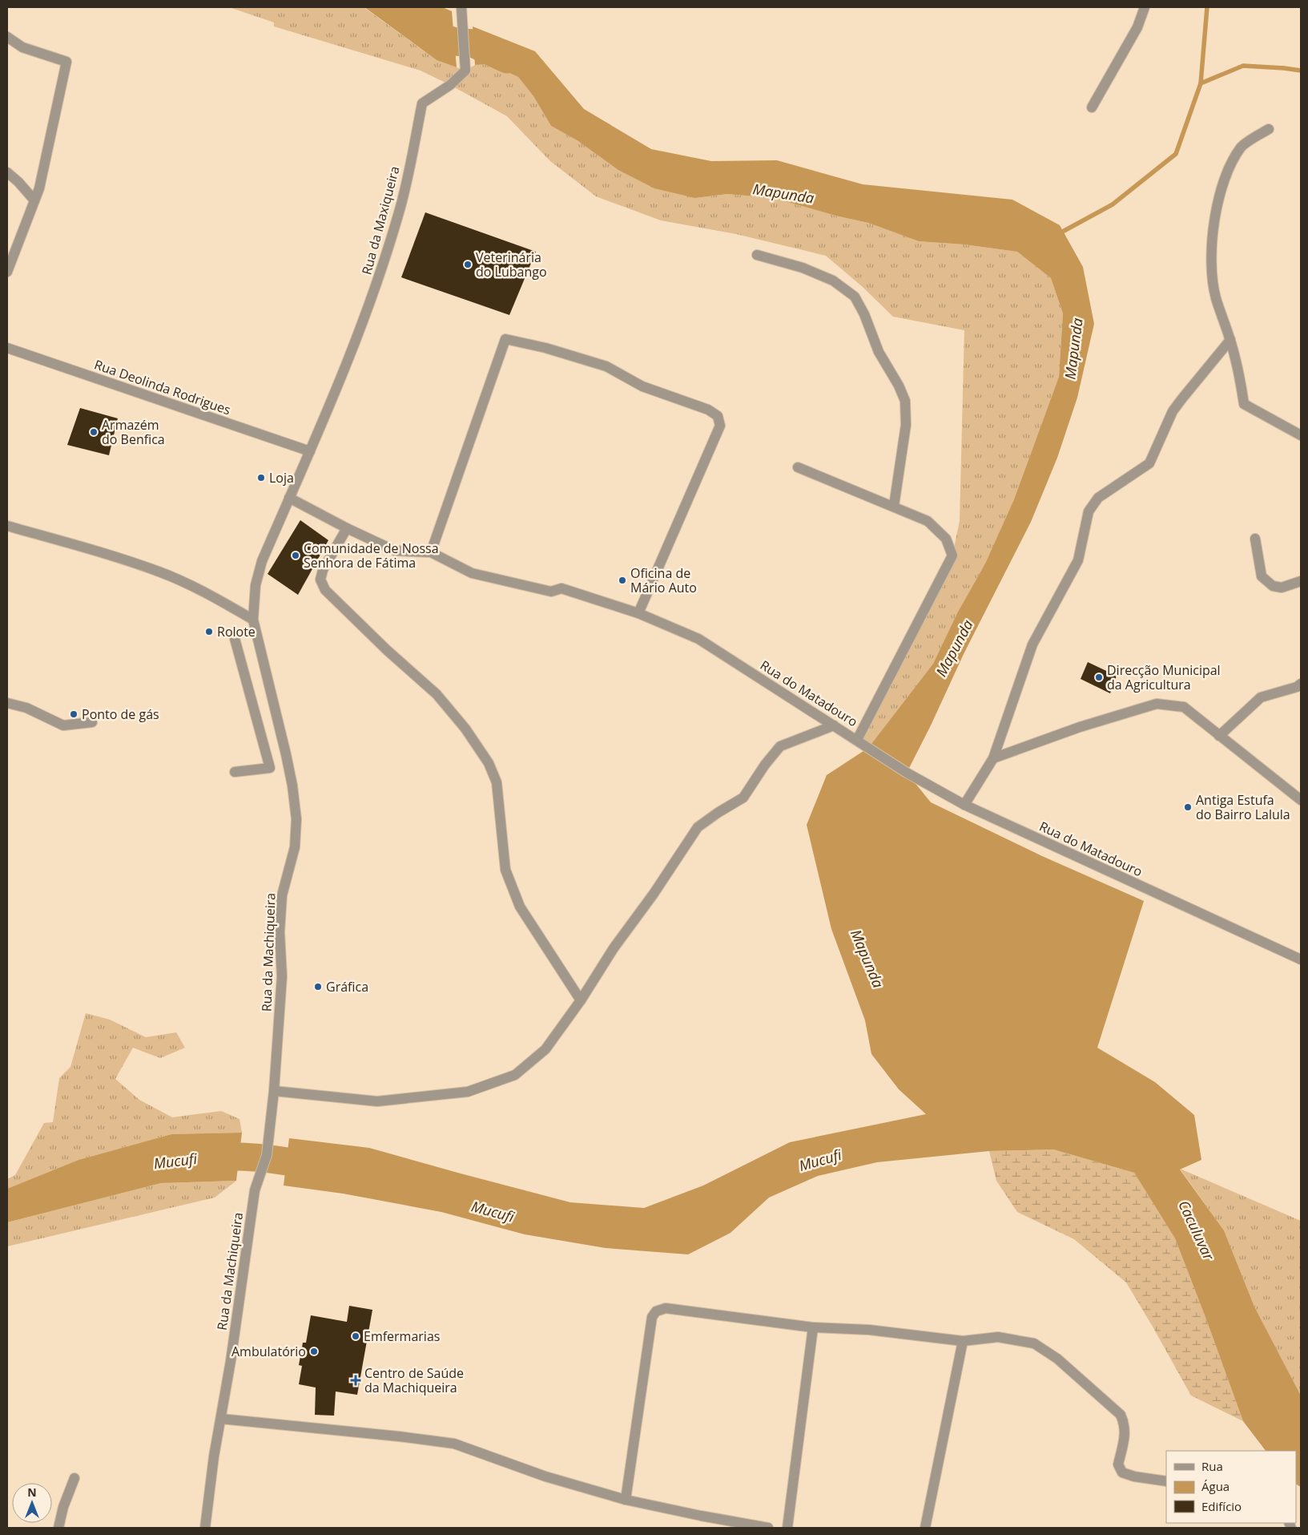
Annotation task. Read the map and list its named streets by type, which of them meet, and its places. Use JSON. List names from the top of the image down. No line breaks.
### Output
{"streets":{"street":["Rua da Maxiqueira","Rua Deolinda Rodrigues","Rua do Matadouro","Rua da Machiqueira"]},"crossings":[["Rua da Maxiqueira","Rua da Machiqueira"],["Rua Deolinda Rodrigues","Rua da Machiqueira"],["Rua do Matadouro","Rua da Machiqueira"]],"water":["Mapunda","Mucufi","Caculuvar"],"places":{"other":["Veterinária do Lubango","Armazém do Benfica","Loja","Comunidade de Nossa Senhora de Fátima","Oficina de Mário Auto","Rolote","Direcção Municipal da Agricultura","Ponto de gás","Antiga Estufa do Bairro Lalula","Gráfica","Emfermarias","Ambulatório"],"health":["Centro de Saúde da Machiqueira"]},"legend":["Rua","Água","Edifício"],"north":"top"}
